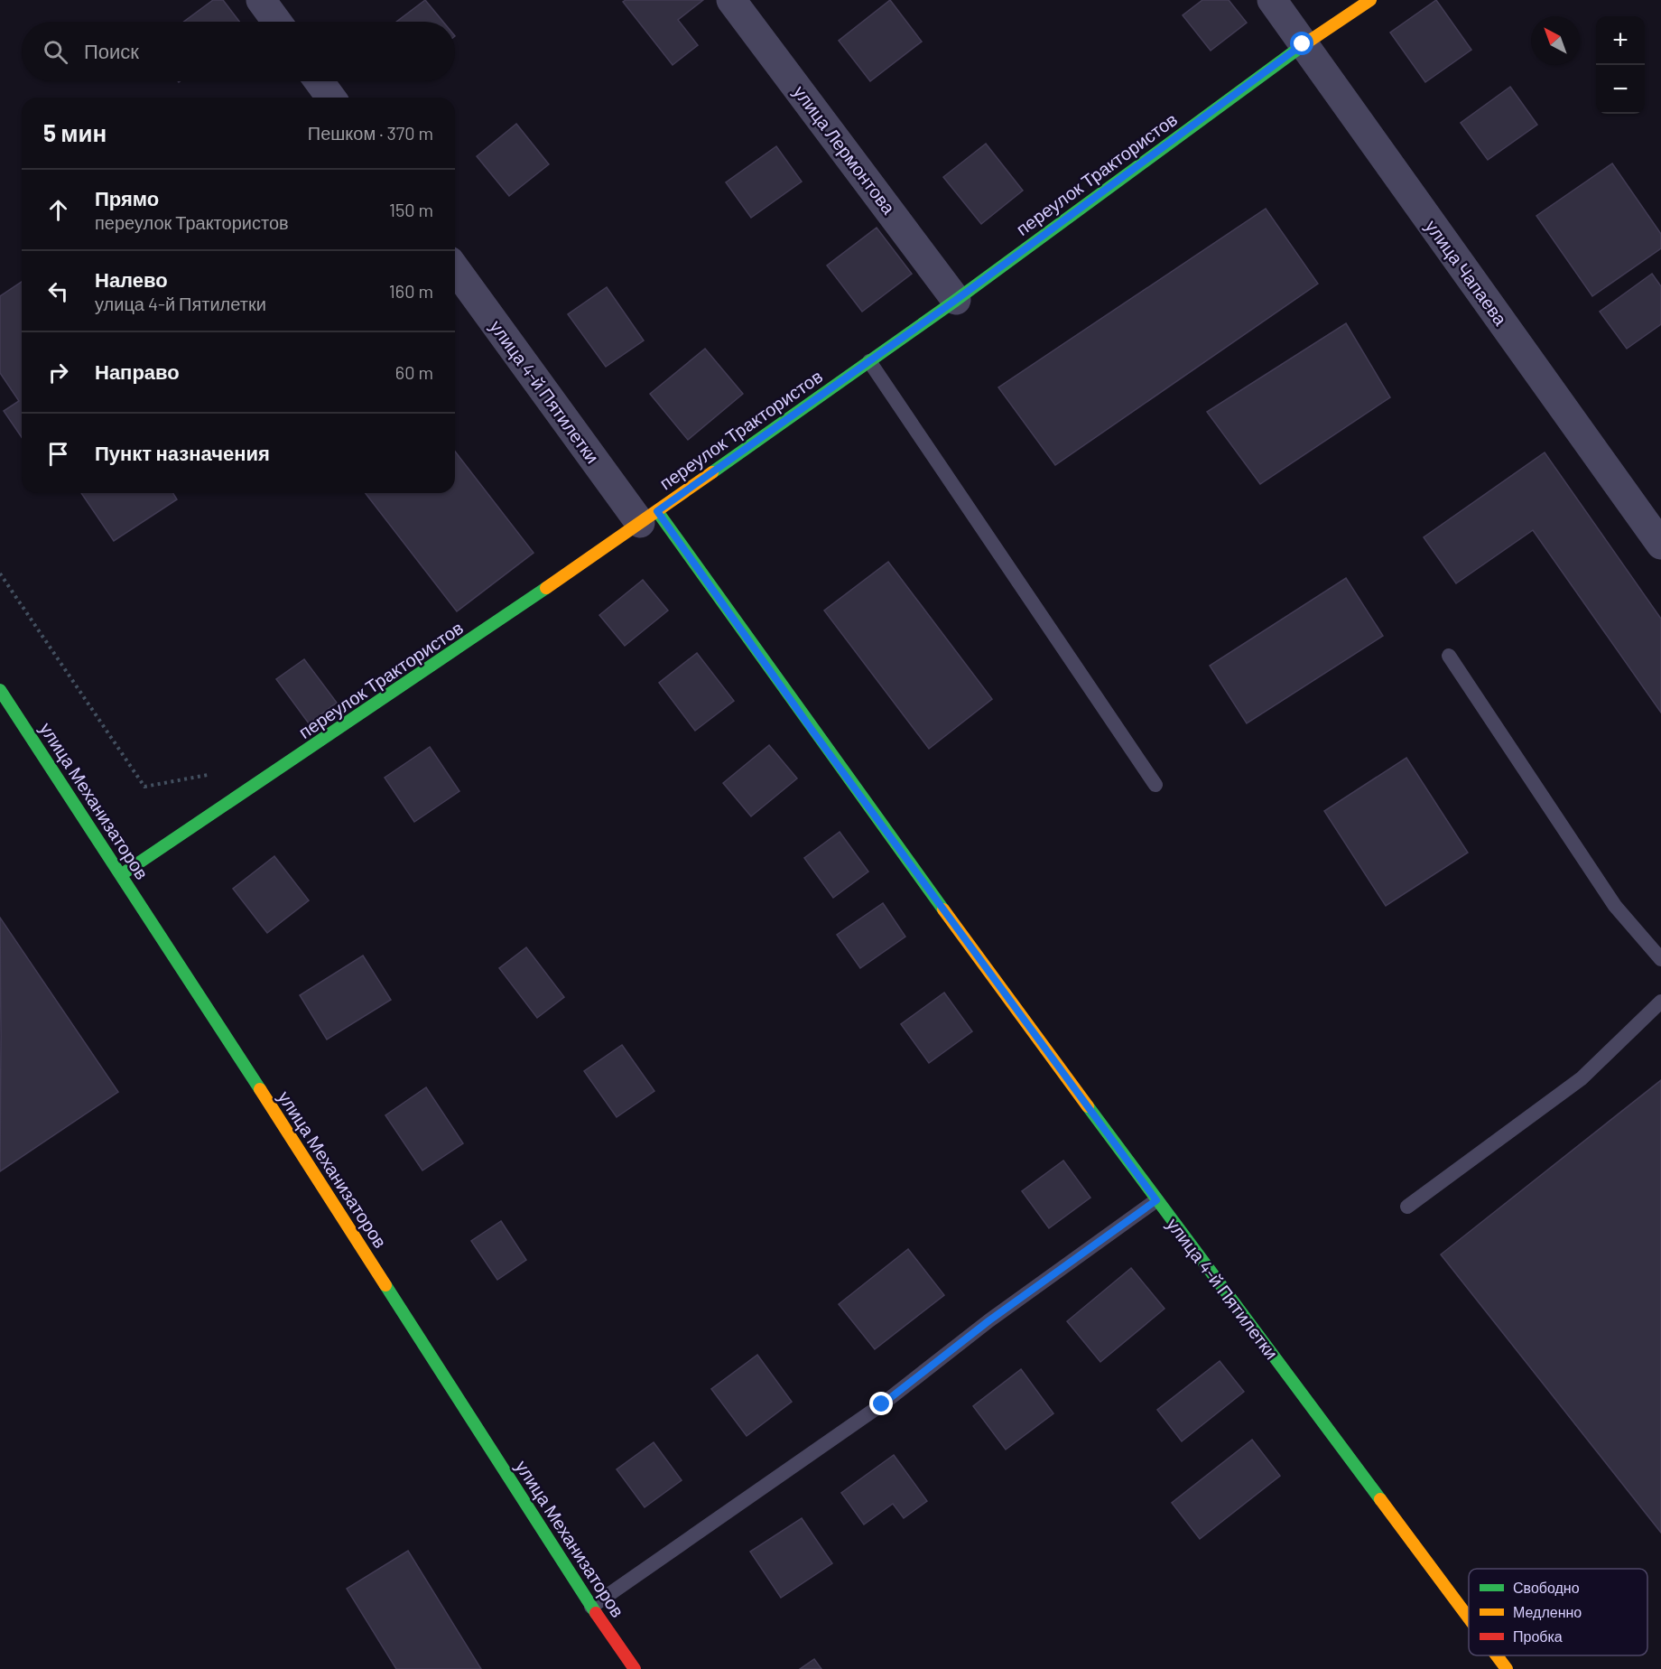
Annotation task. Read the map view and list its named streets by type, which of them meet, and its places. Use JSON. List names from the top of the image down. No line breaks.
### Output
{"streets":{"street":["улица Лермонтова","переулок Трактористов","улица Чапаева","улица 4-й Пятилетки","улица Механизаторов"]},"crossings":[["улица Лермонтова","переулок Трактористов"],["переулок Трактористов","улица Чапаева"],["переулок Трактористов","улица 4-й Пятилетки"],["переулок Трактористов","улица Механизаторов"]],"legend":["Свободно","Медленно","Пробка"],"north":"top left","page":{"map_buttons":["+","−"],"search":"Поиск","heading":["5 мин","Пешком · 370 m"],"list":[["Прямо","переулок Трактористов","150 m"],["Налево","улица 4-й Пятилетки","160 m"],["Направо","60 m"],"Пункт назначения"]}}
